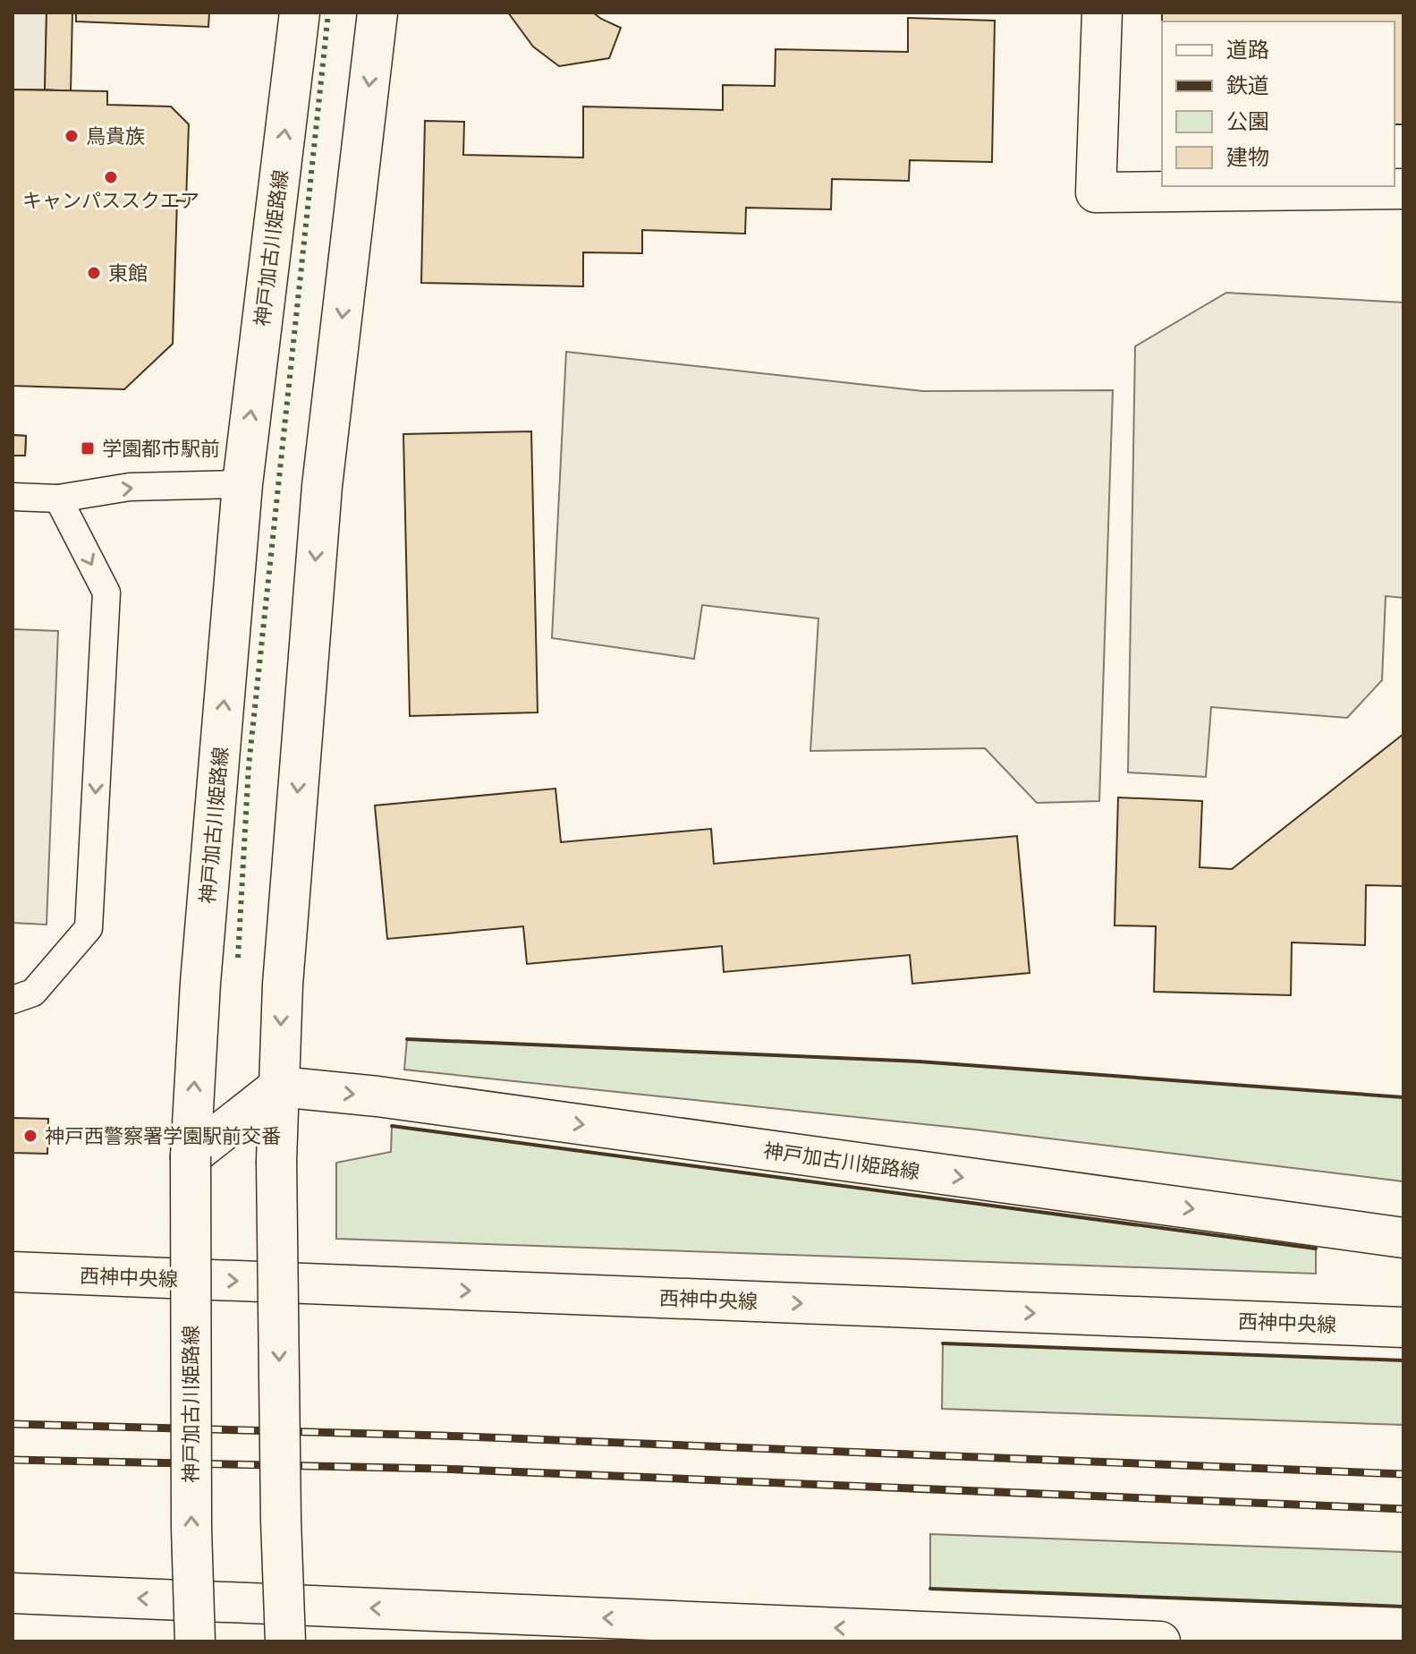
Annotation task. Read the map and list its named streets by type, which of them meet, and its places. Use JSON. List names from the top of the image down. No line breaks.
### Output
{"streets":{"main road":["神戸加古川姫路線","西神中央線"]},"places":{"other":["鳥貴族","キャンパススクエア","東館","神戸西警察署学園駅前交番"],"transit":["学園都市駅前"]},"legend":["道路","鉄道","公園","建物"]}
